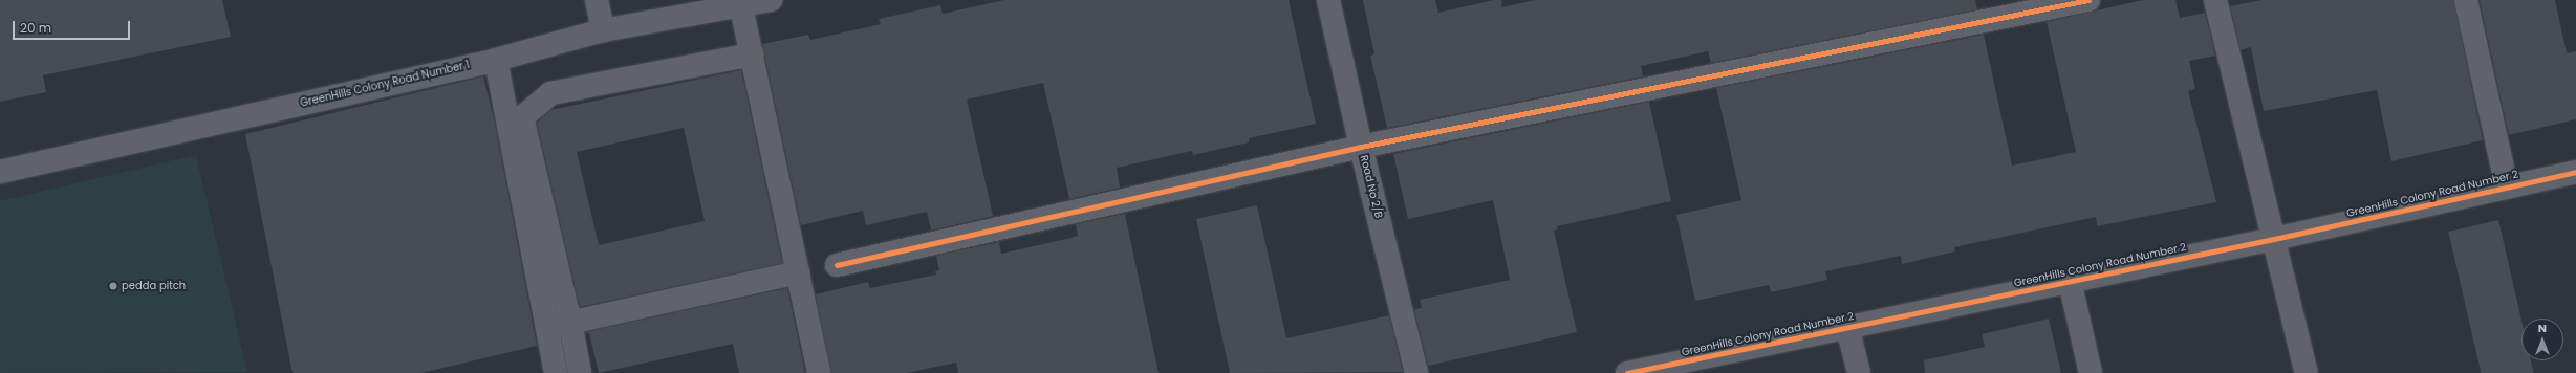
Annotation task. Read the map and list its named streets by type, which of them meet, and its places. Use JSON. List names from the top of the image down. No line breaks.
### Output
{"streets":{"street":["GreenHills Colony Road Number 1","Road No 2/B","GreenHills Colony Road Number 2"]},"places":["pedda pitch"],"scale_bar":"20 m","north":"top"}
